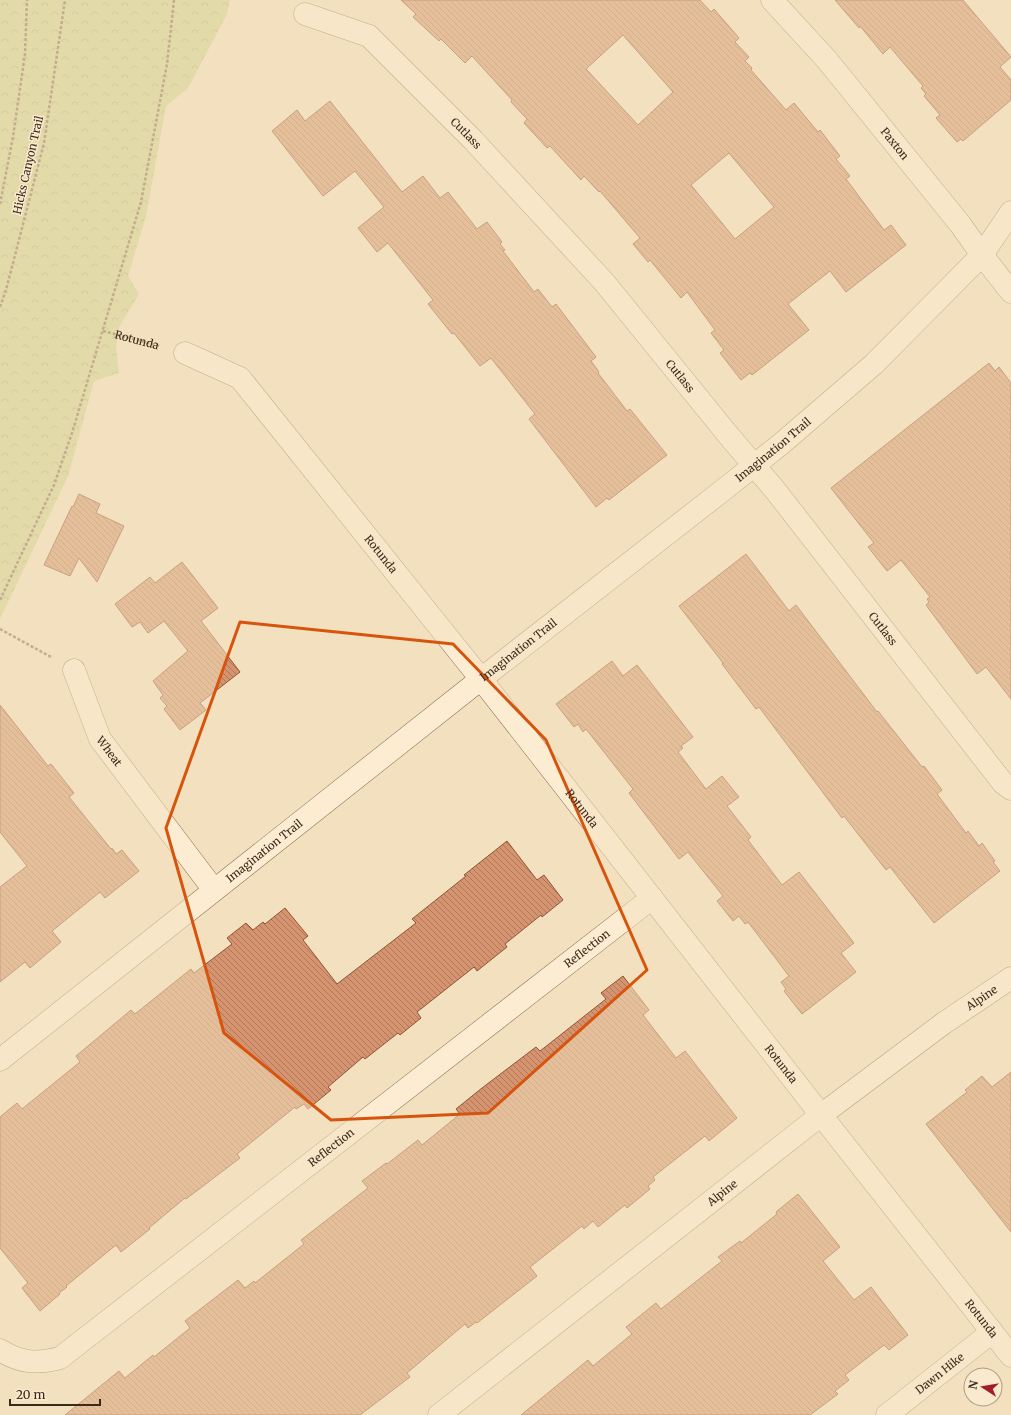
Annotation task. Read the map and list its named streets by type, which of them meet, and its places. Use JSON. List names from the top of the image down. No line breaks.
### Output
{"streets":{"street":["Cutlass","Paxton","Rotunda","Imagination Trail","Wheat","Reflection","Alpine","Dawn Hike"],"path":["Hicks Canyon Trail"]},"crossings":[["Cutlass","Imagination Trail"],["Paxton","Imagination Trail"],["Rotunda","Imagination Trail"],["Rotunda","Reflection"],["Rotunda","Alpine"],["Rotunda","Dawn Hike"],["Imagination Trail","Wheat"]],"scale_bar":"20 m","north":"left"}
